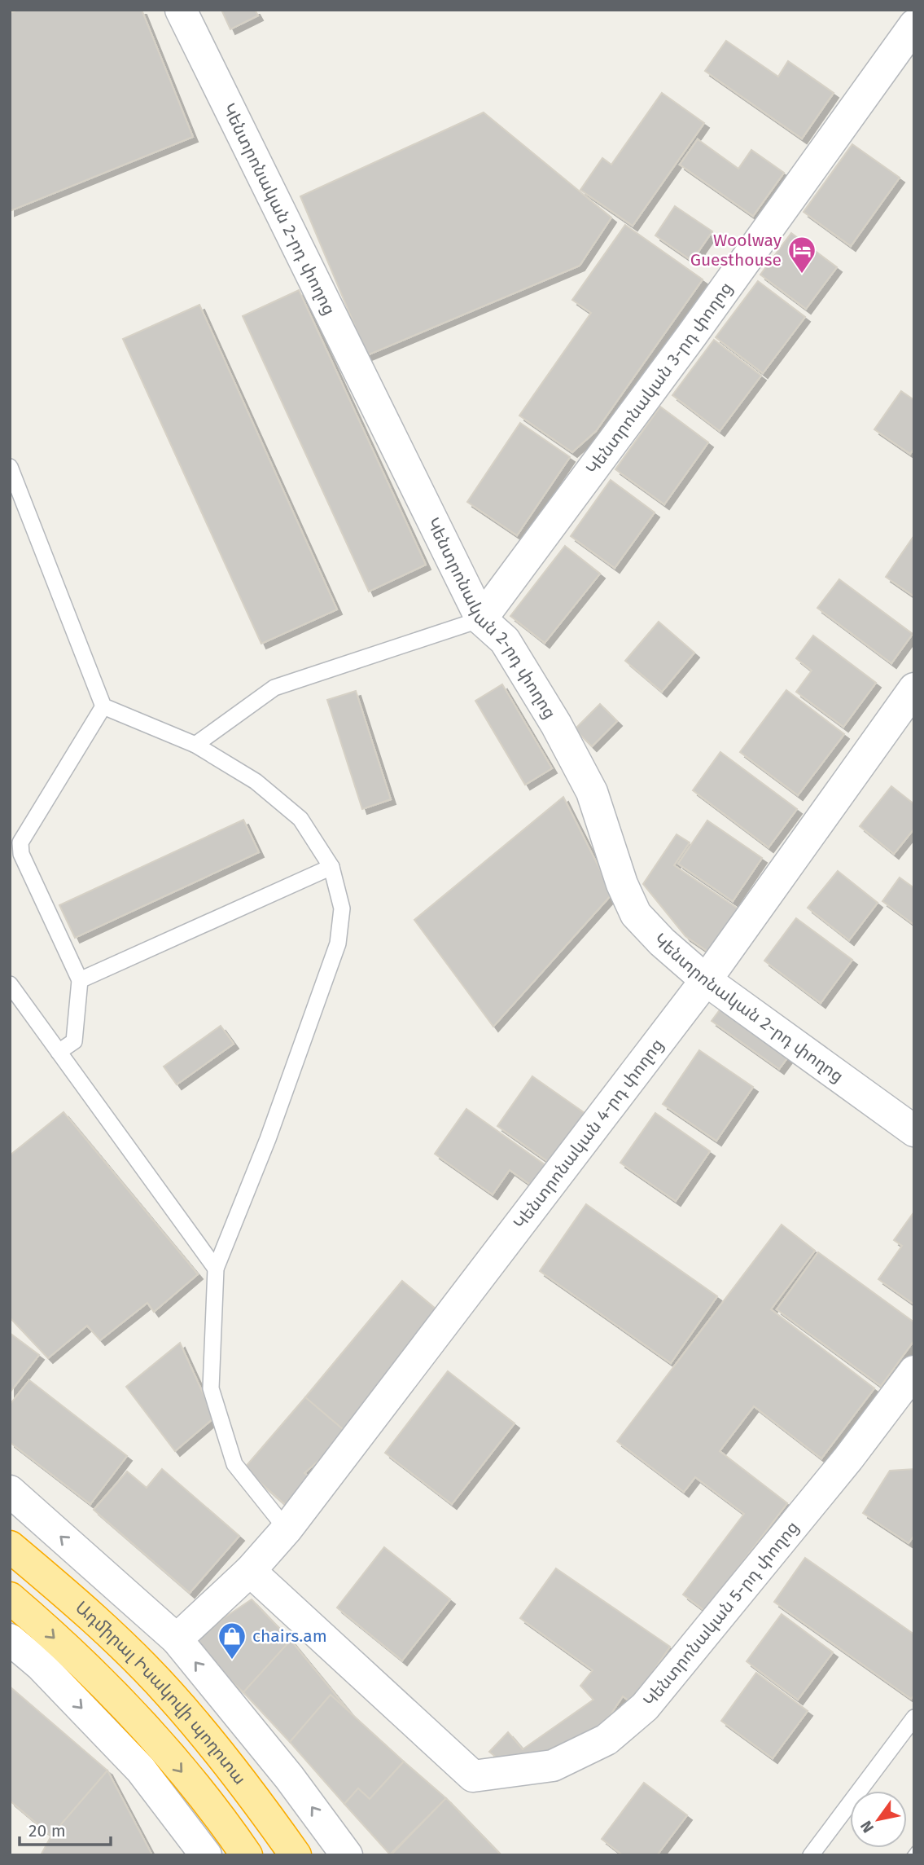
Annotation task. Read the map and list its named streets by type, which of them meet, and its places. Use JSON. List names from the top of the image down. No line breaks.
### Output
{"streets":{"highway":["Ադմիրալ Իսակովի պողոտա"],"street":["Կենտրոնական 2-րդ փողոց","Կենտրոնական 3-րդ փողոց","Կենտրոնական 4-րդ փողոց","Կենտրոնական 5-րդ փողոց"]},"crossings":[["Կենտրոնական 2-րդ փողոց","Կենտրոնական 3-րդ փողոց"],["Կենտրոնական 2-րդ փողոց","Կենտրոնական 4-րդ փողոց"],["Կենտրոնական 4-րդ փողոց","Կենտրոնական 5-րդ փողոց"]],"places":{"hotel":["Woolway Guesthouse"],"shop":["chairs.am"]},"scale_bar":"20 m","north":"bottom left"}
